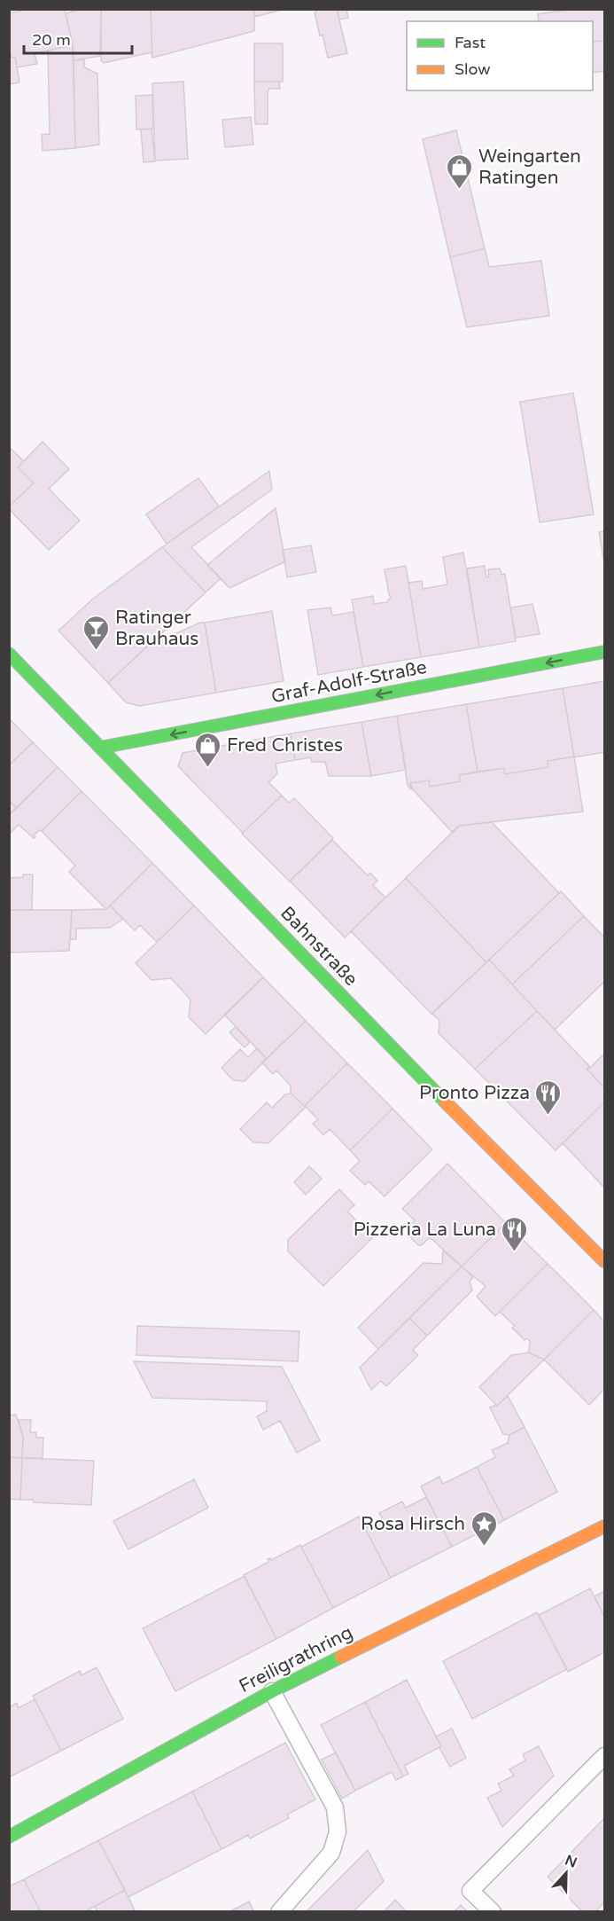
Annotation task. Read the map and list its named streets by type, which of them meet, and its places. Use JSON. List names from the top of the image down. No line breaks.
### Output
{"streets":{"street":["Graf-Adolf-Straße","Bahnstraße","Freiligrathring"]},"crossings":[["Graf-Adolf-Straße","Bahnstraße"]],"one_way":["Graf-Adolf-Straße"],"places":{"shop":["Weingarten Ratingen","Fred Christes"],"bar":["Ratinger Brauhaus"],"restaurant":["Pronto Pizza","Pizzeria La Luna"],"place":["Rosa Hirsch"]},"legend":["Fast","Slow"],"scale_bar":"20 m","north":"top"}
